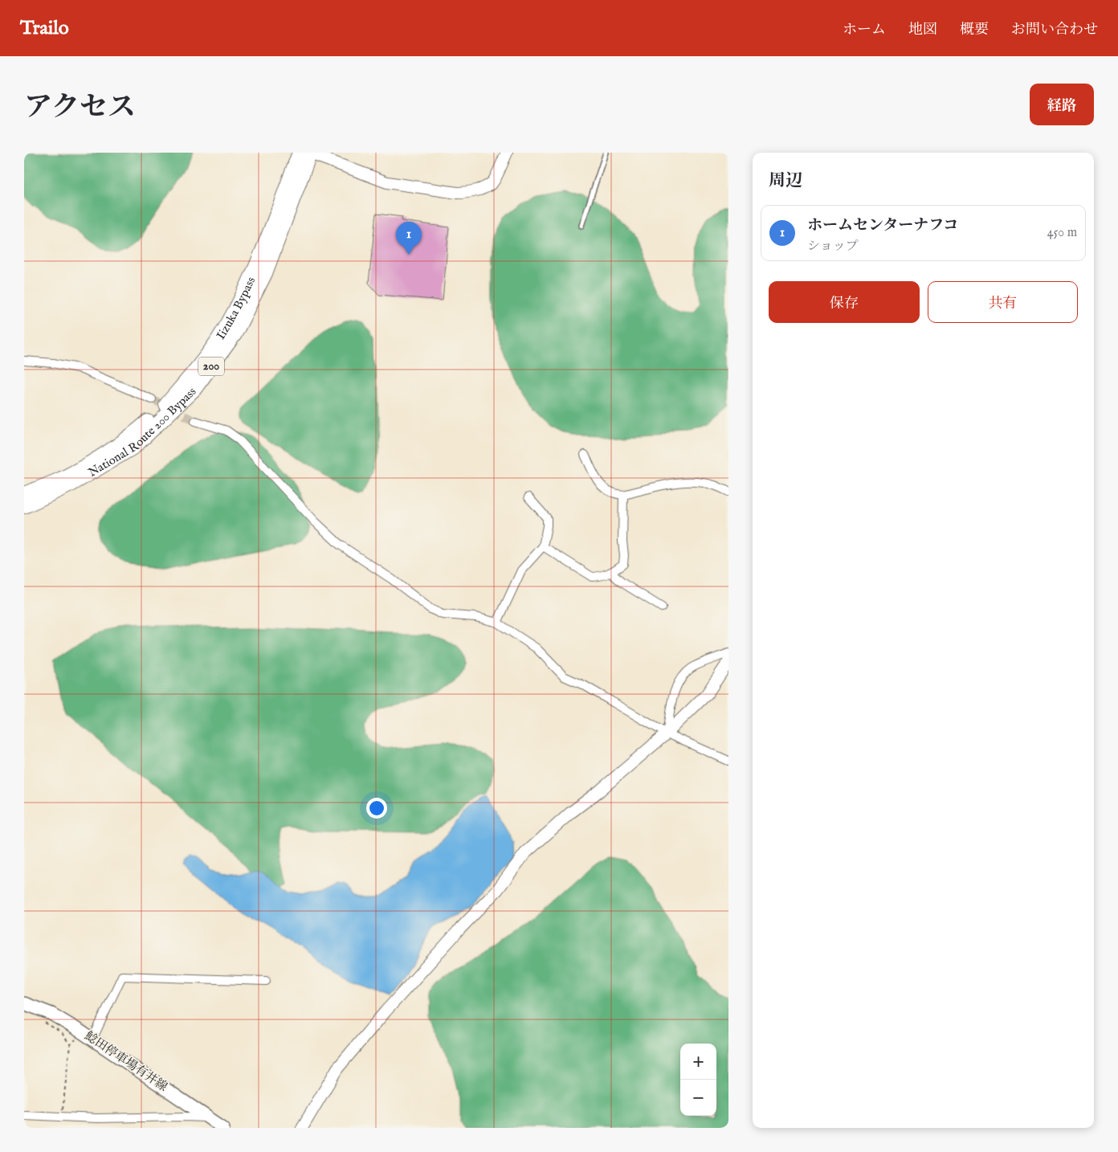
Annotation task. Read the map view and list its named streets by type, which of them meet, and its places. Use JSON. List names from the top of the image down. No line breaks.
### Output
{"streets":{"highway":["Iizuka Bypass","200","National Route 200 Bypass"],"main road":["鯰田停車場有井線"]},"crossings":[["Iizuka Bypass","National Route 200 Bypass"]],"page":{"header":"Trailo","nav":["ホーム","地図","概要","お問い合わせ"],"title":"アクセス","buttons":["経路",["保存","共有"]],"heading":"周辺","list":[{"mark":"1","name":"ホームセンターナフコ","note":"ショップ","value":"450 m"}],"pins":"1","map_buttons":["+","−"]}}
